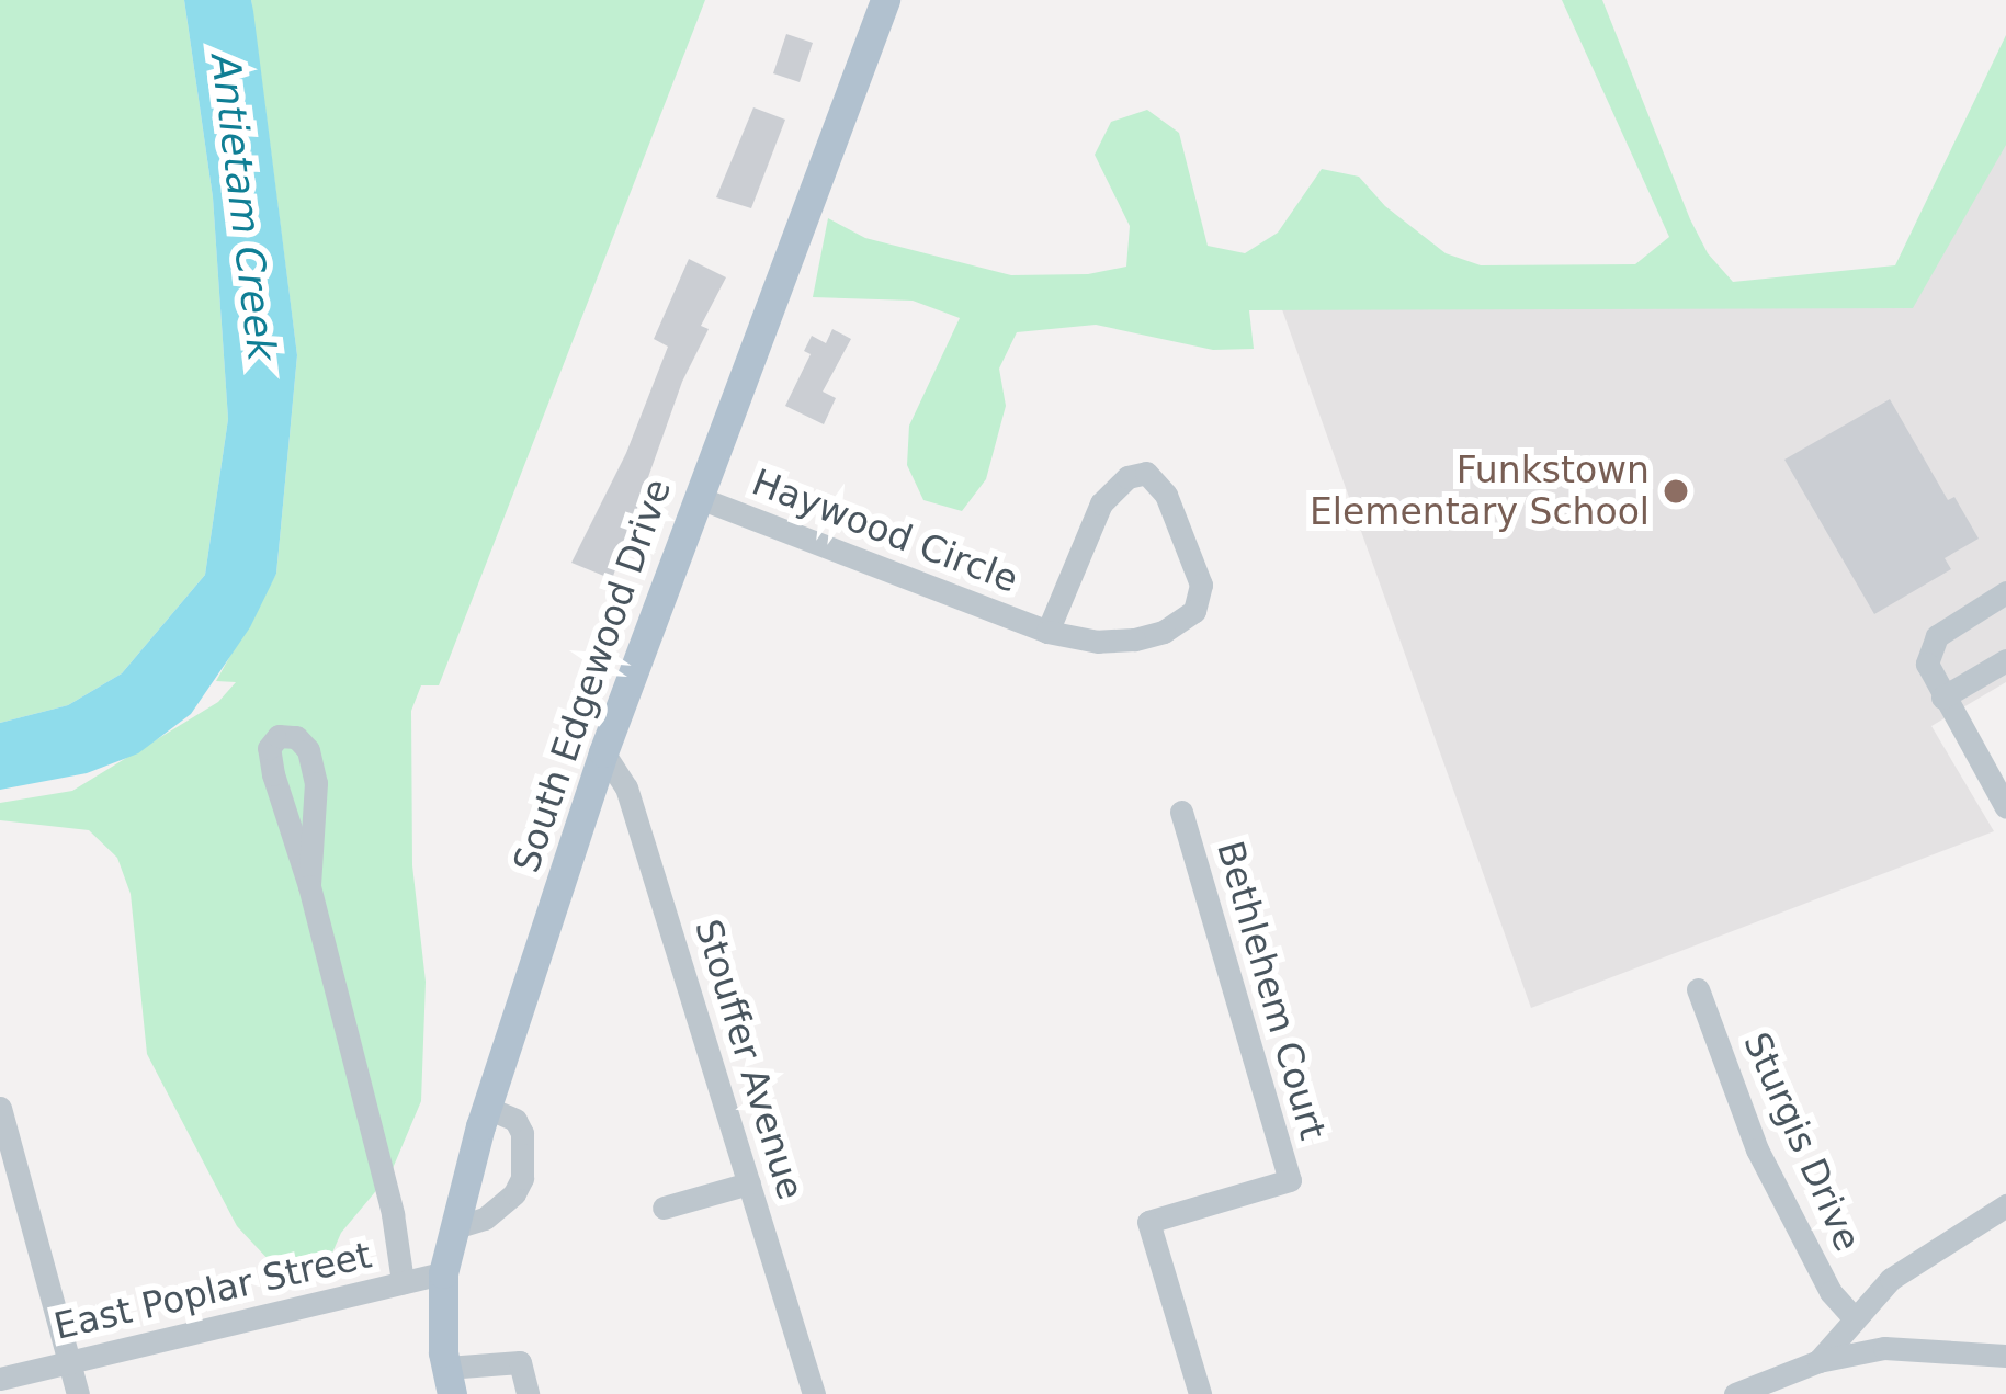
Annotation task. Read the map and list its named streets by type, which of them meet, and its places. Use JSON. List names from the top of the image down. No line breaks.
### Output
{"streets":{"main road":["South Edgewood Drive"],"street":["Haywood Circle","Bethlehem Court","Stouffer Avenue","Sturgis Drive","East Poplar Street"]},"crossings":[["Haywood Circle","South Edgewood Drive"],["South Edgewood Drive","Stouffer Avenue"],["South Edgewood Drive","East Poplar Street"]],"water":["Antietam Creek"],"places":["Funkstown Elementary School"]}
